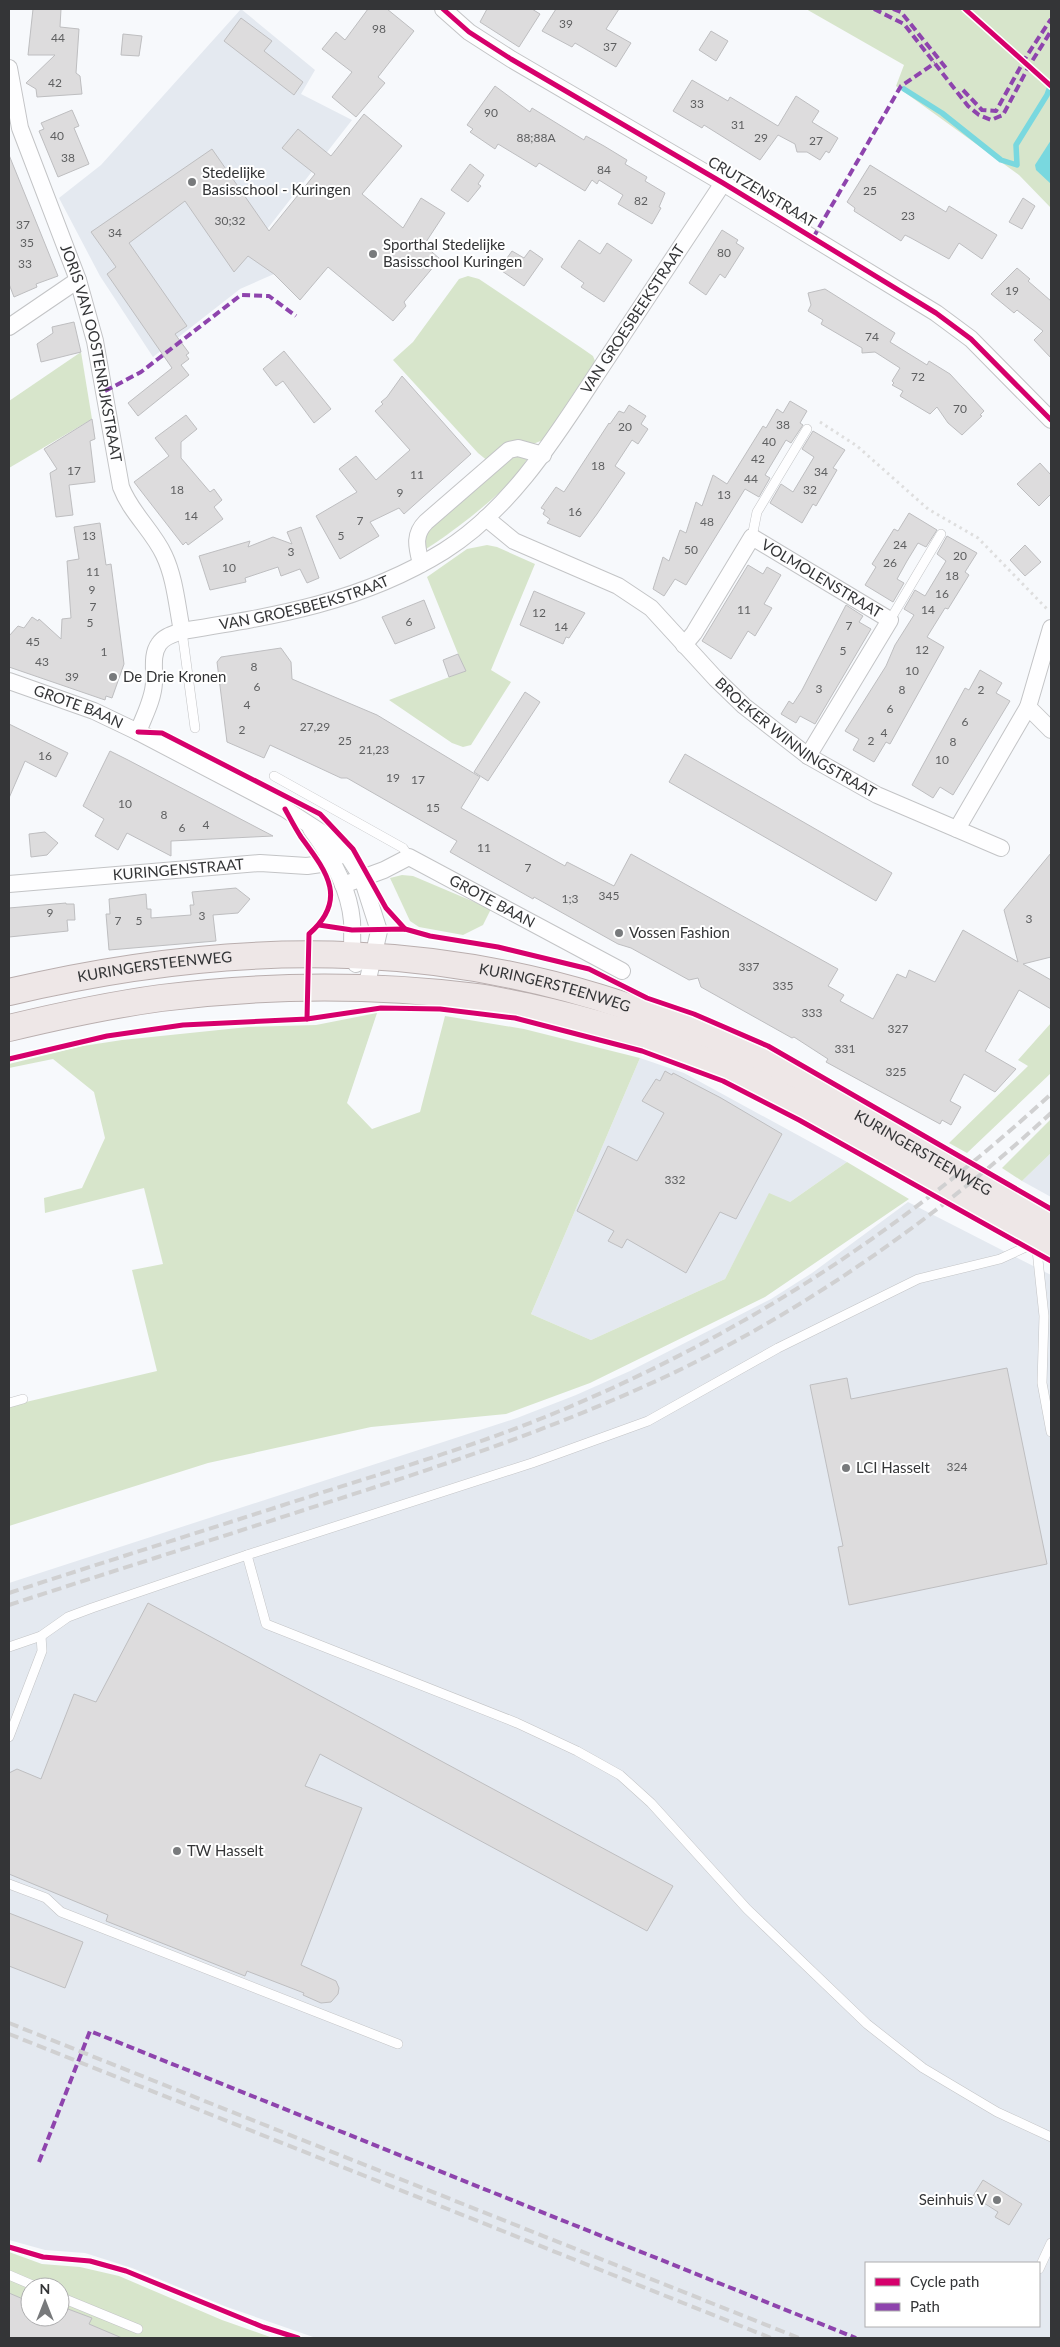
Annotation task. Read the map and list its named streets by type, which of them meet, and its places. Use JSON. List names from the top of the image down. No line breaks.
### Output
{"streets":{"main road":["KURINGERSTEENWEG"],"street":["CRUTZENSTRAAT","VAN GROESBEEKSTRAAT","JORIS VAN OOSTENRIJKSTRAAT","VOLMOLENSTRAAT","GROTE BAAN","BROEKER WINNINGSTRAAT","KURINGENSTRAAT"]},"crossings":[["CRUTZENSTRAAT","VAN GROESBEEKSTRAAT"],["VAN GROESBEEKSTRAAT","JORIS VAN OOSTENRIJKSTRAAT"],["VAN GROESBEEKSTRAAT","BROEKER WINNINGSTRAAT"],["VOLMOLENSTRAAT","BROEKER WINNINGSTRAAT"],["GROTE BAAN","KURINGENSTRAAT"],["GROTE BAAN","KURINGERSTEENWEG"]],"places":["Stedelijke Basisschool - Kuringen","Sporthal Stedelijke Basisschool Kuringen","De Drie Kronen","Vossen Fashion","LCI Hasselt","TW Hasselt","Seinhuis V"],"house_numbers":["39","98","44","37","42","33","90","31","40","88;88A","29","27","38","84","25","82","23","30;32","37","34","35","80","33","19","74","72","70","38","20","40","42","18","17","34","11","44","18","32","9","13","16","14","7","48","13","5","24","50","3","20","26","10","11","18","9","16","7","11","14","12","6","5","7","14","45","12","5","1","43","8","10","39","6","3","8","2","4","6","6","27,29","2","4","25","2","8","21,23","16","10","19","17","10","15","8","4","6","11","7","345","1;3","9","3","3","7","5","337","335","333","327","331","325","332","324"],"legend":["Cycle path","Path"],"north":"top"}
